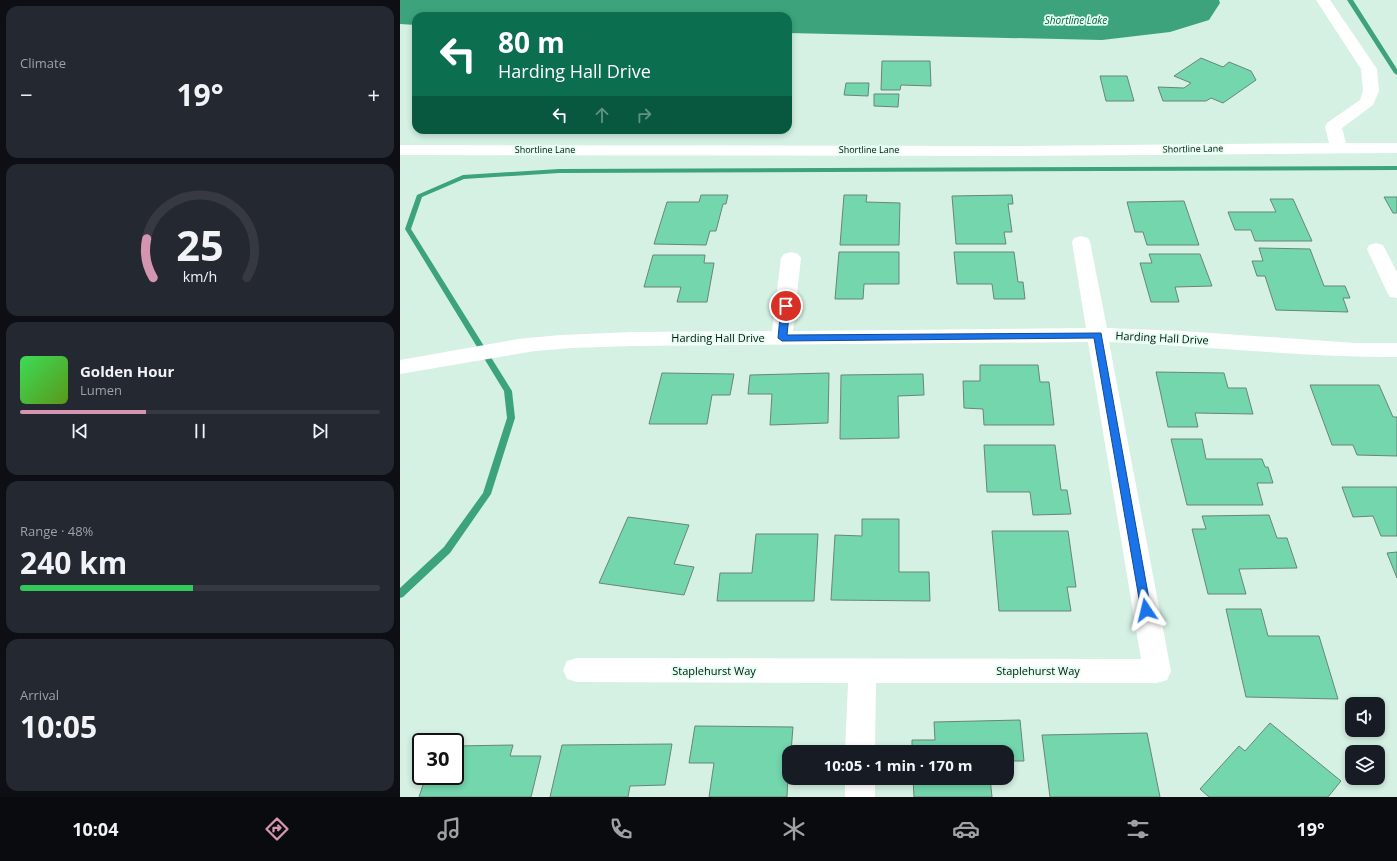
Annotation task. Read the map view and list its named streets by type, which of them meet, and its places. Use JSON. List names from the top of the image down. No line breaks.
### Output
{"streets":{"street":["Shortline Lane","Harding Hall Drive","Staplehurst Way"]},"crossings":[["Harding Hall Drive","Staplehurst Way"]],"water":["Shortline Lake"],"page":{"tile":["Climate",["Range · 48%","240 km"],["Arrival","10:05"]],"turn":["80 m","Harding Hall Drive"],"heat":["−","19°","+"],"song":["Golden Hour","Lumen"],"limit":"30","trip":"10:05 · 1 min · 170 m","tabs":["10:04","19°"],"gauge":["25","km/h"]}}
